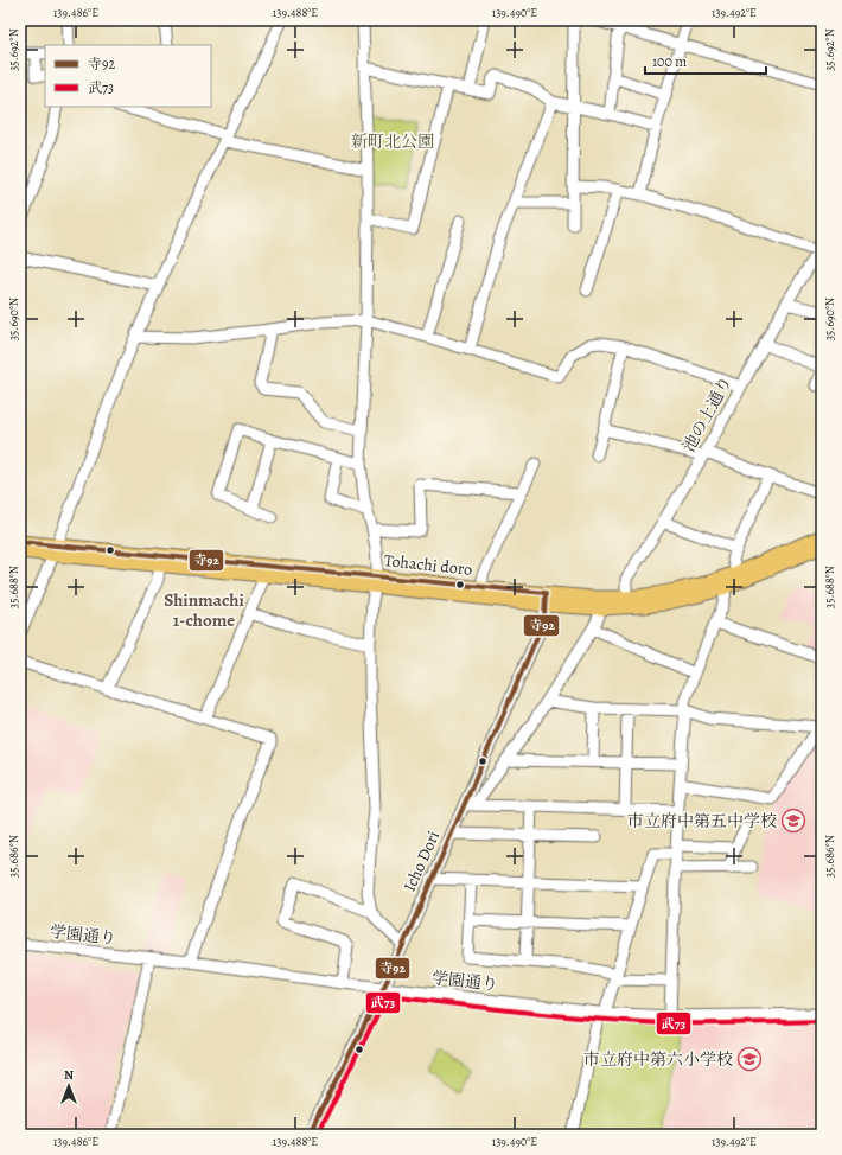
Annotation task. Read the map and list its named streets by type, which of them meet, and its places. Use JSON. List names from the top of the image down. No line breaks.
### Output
{"streets":{"main road":["Tohachi doro"],"street":["池の上通り","Icho Dori","学園通り"]},"crossings":[["池の上通り","Tohachi doro"],["Tohachi doro","Icho Dori"],["Icho Dori","学園通り"]],"districts":["Shinmachi 1-chome"],"parks":["新町北公園"],"places":{"school or university":["市立府中第五中学校","市立府中第六小学校"]},"lines":["transit line 寺92","transit line 武73"],"legend":["寺92","武73"],"scale_bar":"100 m","north":"top","coordinates":["139.486°E","139.488°E","139.490°E","139.492°E","35.692°N","35.690°N","35.688°N","35.686°N"]}
